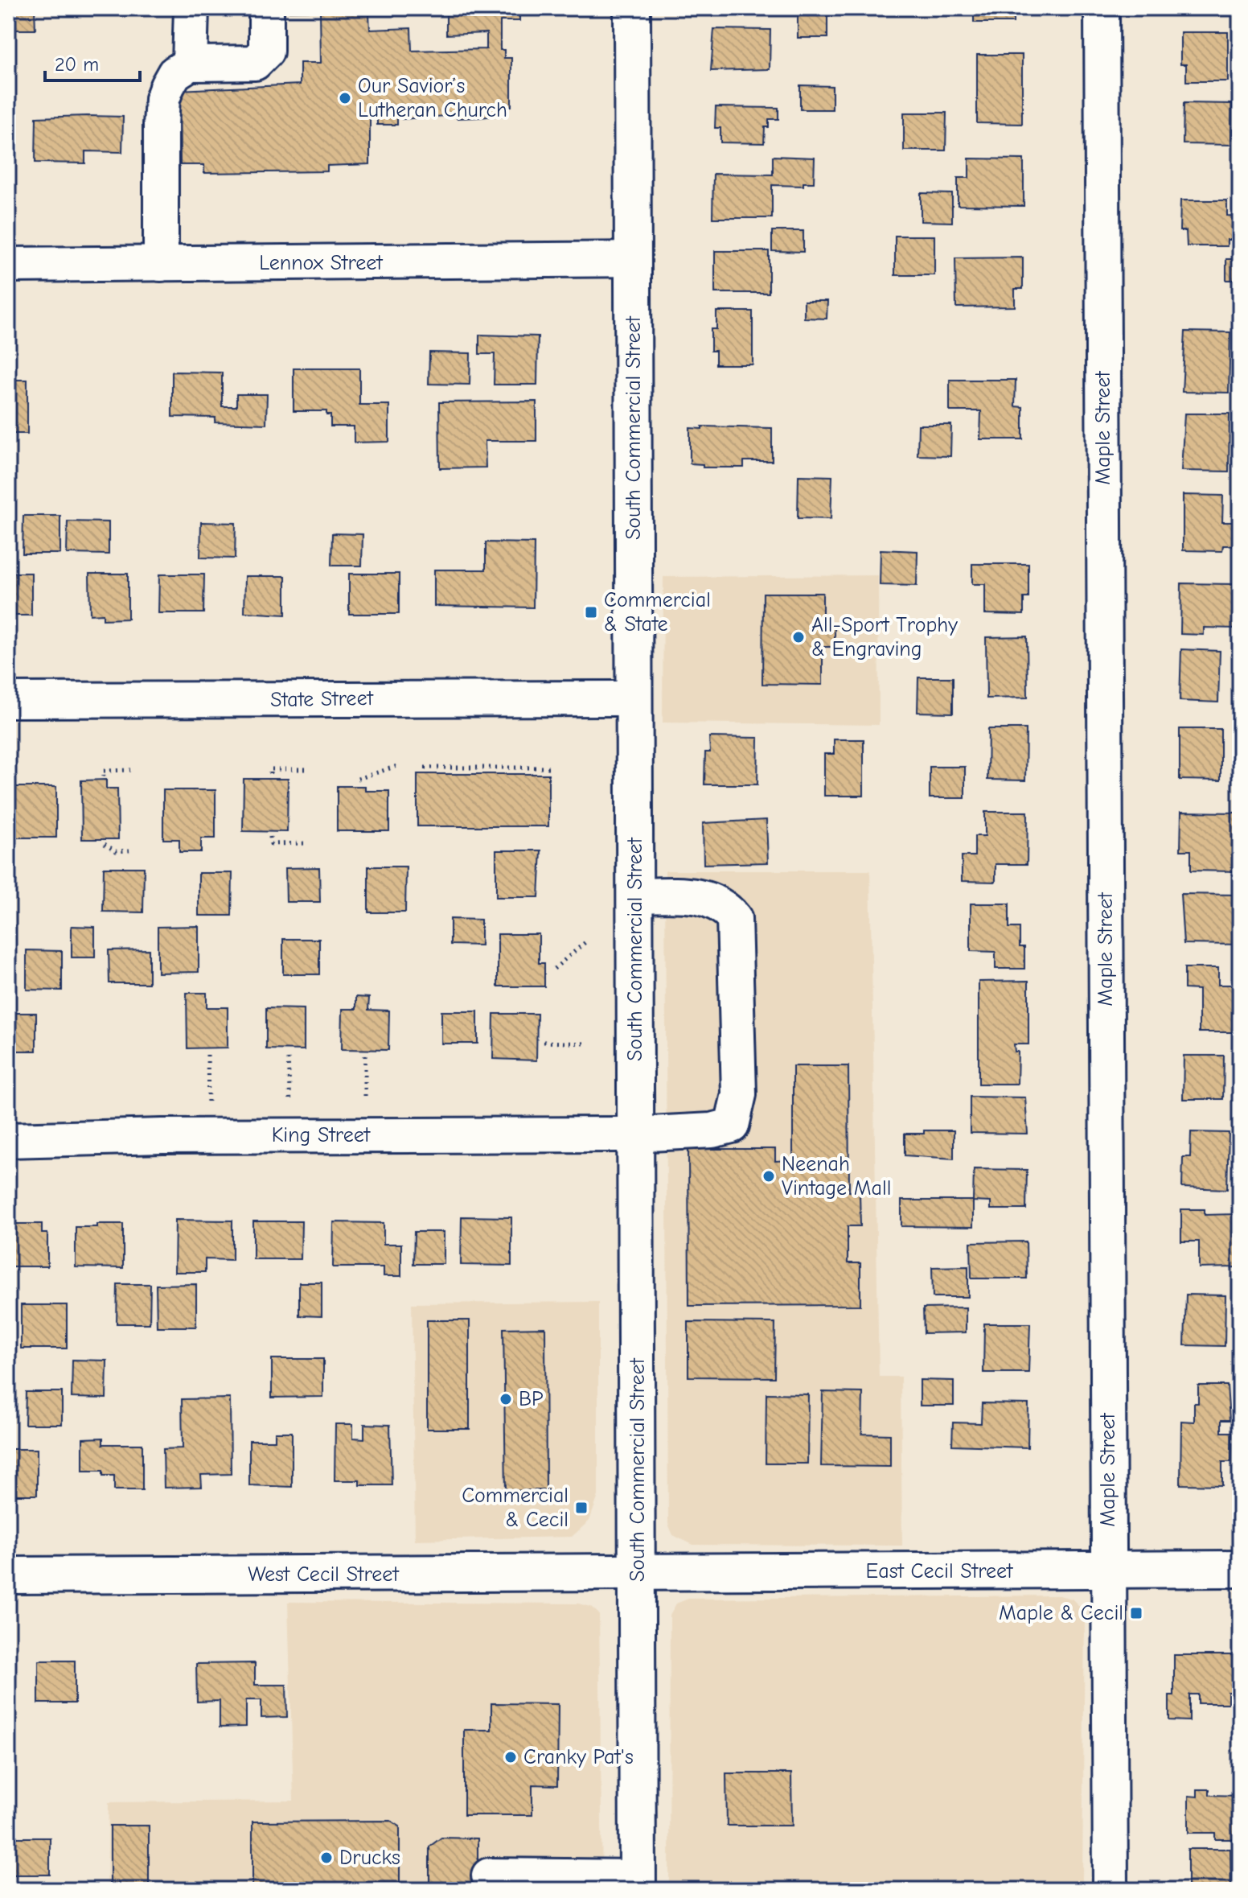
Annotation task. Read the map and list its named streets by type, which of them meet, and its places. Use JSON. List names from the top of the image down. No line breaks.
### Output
{"streets":{"main road":["South Commercial Street","East Cecil Street","West Cecil Street"],"street":["Lennox Street","Maple Street","State Street","King Street"]},"crossings":[["Lennox Street","South Commercial Street"],["South Commercial Street","State Street"],["South Commercial Street","King Street"],["South Commercial Street","East Cecil Street"],["South Commercial Street","West Cecil Street"],["Maple Street","East Cecil Street"],["East Cecil Street","West Cecil Street"]],"places":{"other":["Our Savior’s Lutheran Church","All-Sport Trophy & Engraving","Neenah Vintage Mall","BP","Cranky Pat's","Drucks"],"transit":["Commercial & State","Commercial & Cecil","Maple & Cecil"]},"scale_bar":"20 m"}
